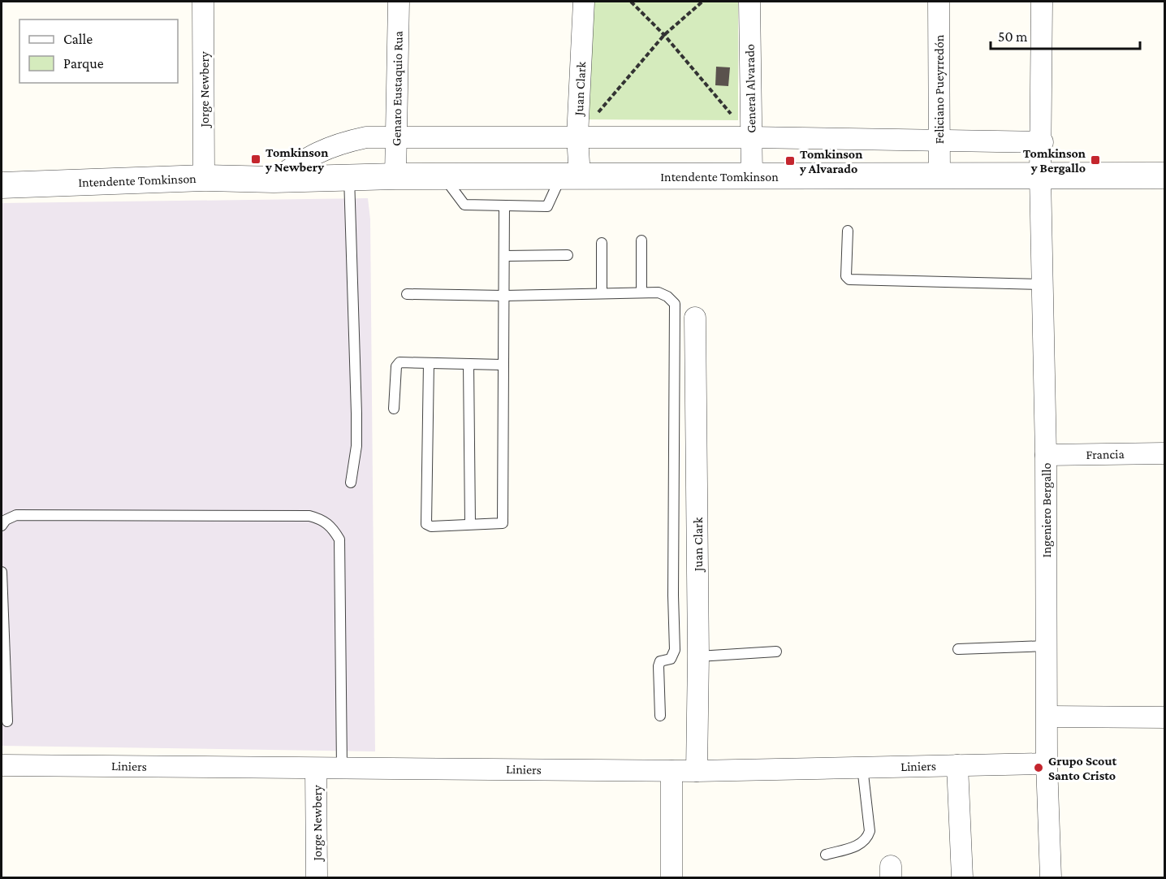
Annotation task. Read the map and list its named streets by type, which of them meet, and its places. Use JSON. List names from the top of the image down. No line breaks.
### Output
{"streets":{"street":["Genaro Eustaquio Rua","Juan Clark","General Alvarado","Jorge Newbery","Feliciano Pueyrredón","Intendente Tomkinson","Francia","Ingeniero Bergallo","Liniers"]},"crossings":[["Genaro Eustaquio Rua","Intendente Tomkinson"],["Juan Clark","Intendente Tomkinson"],["Juan Clark","Liniers"],["General Alvarado","Intendente Tomkinson"],["Jorge Newbery","Intendente Tomkinson"],["Jorge Newbery","Liniers"],["Feliciano Pueyrredón","Intendente Tomkinson"],["Intendente Tomkinson","Ingeniero Bergallo"],["Francia","Ingeniero Bergallo"],["Ingeniero Bergallo","Liniers"]],"places":{"transit":["Tomkinson y Newbery","Tomkinson y Bergallo","Tomkinson y Alvarado"],"other":["Grupo Scout Santo Cristo"]},"legend":["Calle","Parque"],"scale_bar":"50 m"}
